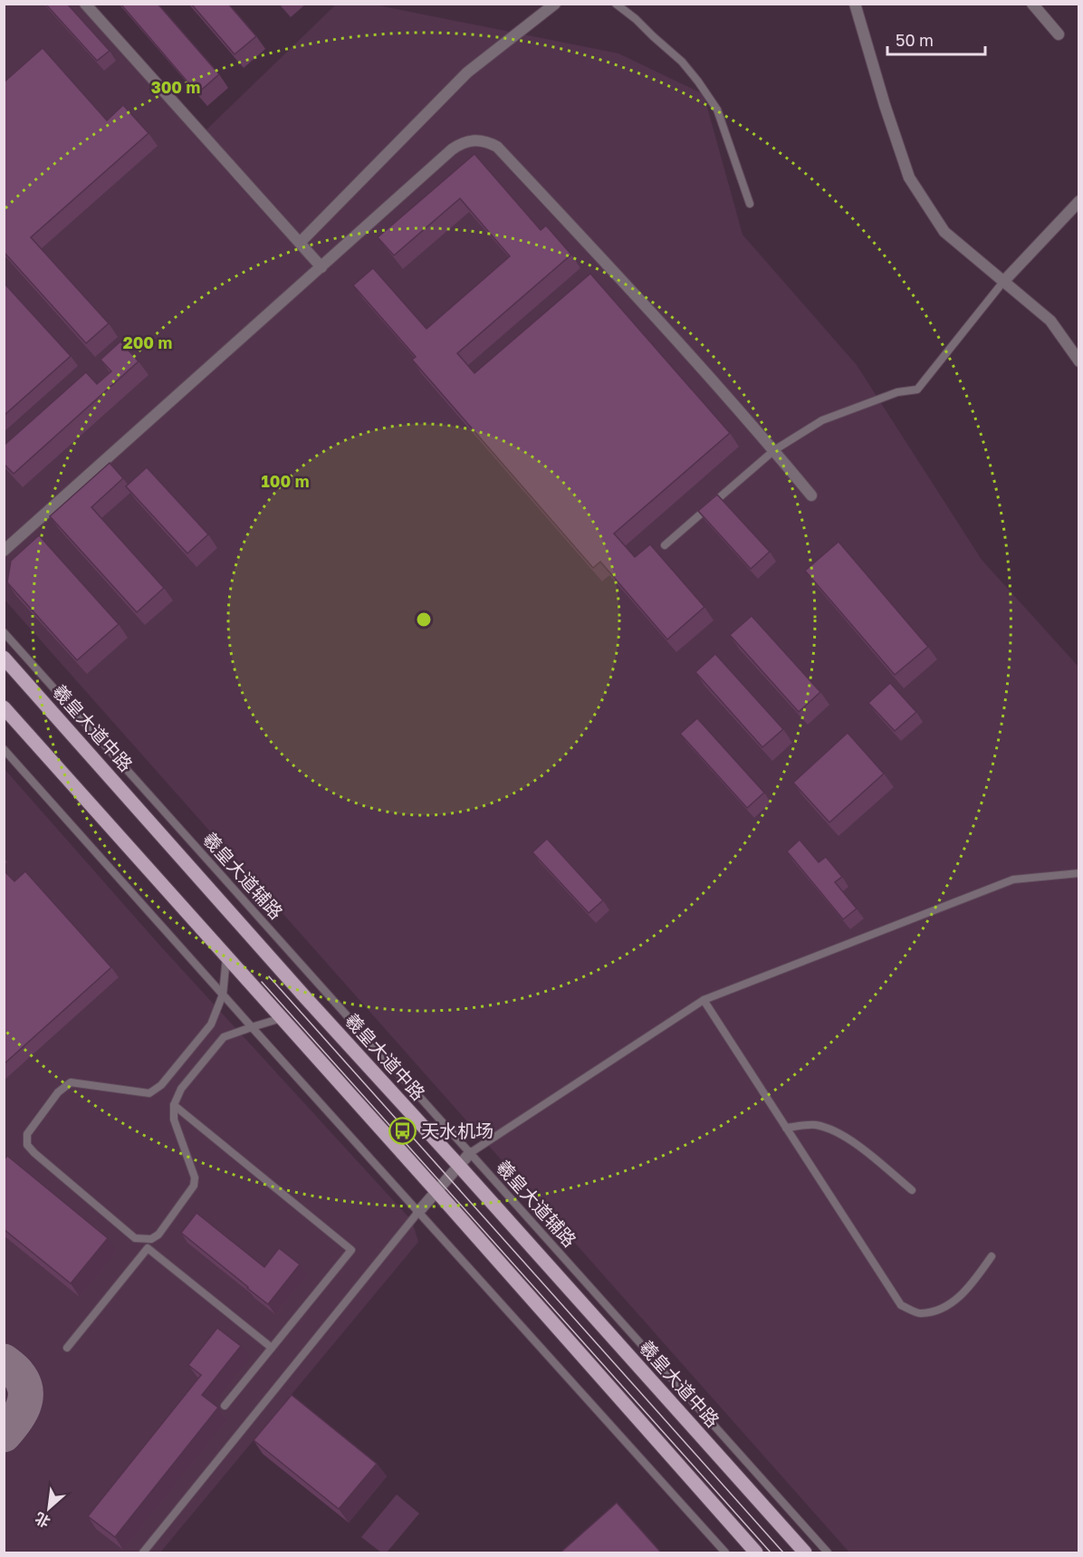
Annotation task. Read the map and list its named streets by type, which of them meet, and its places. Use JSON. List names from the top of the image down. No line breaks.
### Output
{"streets":{"main road":["羲皇大道中路"],"lane":["羲皇大道辅路"]},"places":{"bus stop":["天水机场"]},"scale_bar":"50 m","north":"bottom left","rings":["300 m","200 m","100 m"]}
